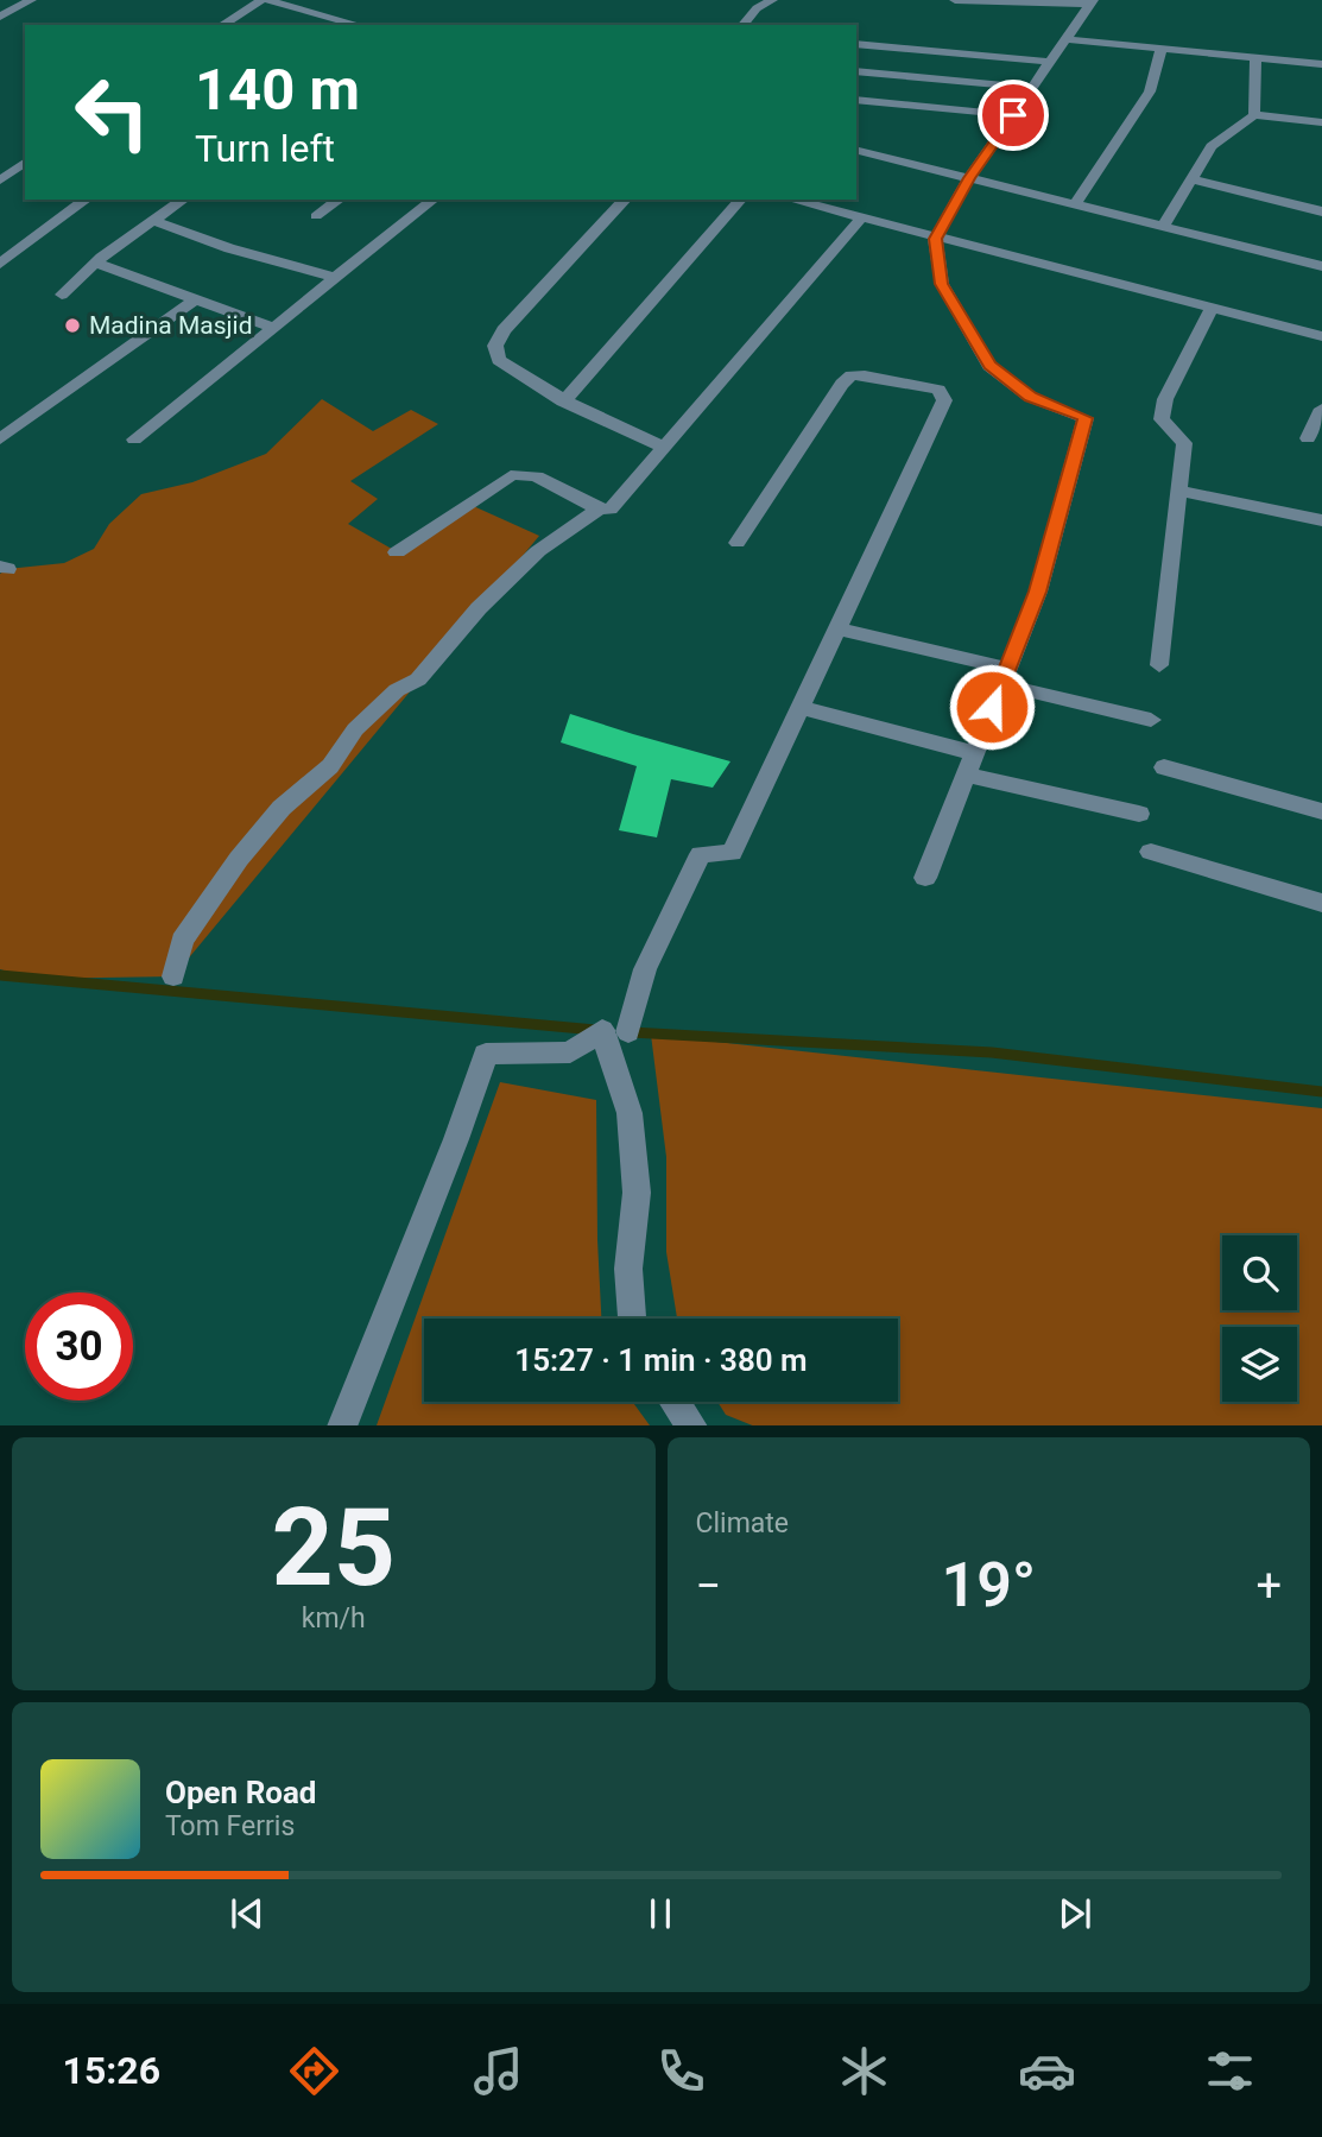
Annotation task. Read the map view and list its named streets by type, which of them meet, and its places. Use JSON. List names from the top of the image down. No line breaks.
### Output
{"places":["Madina Masjid"],"page":{"turn":["140 m","Turn left"],"limit":"30","trip":"15:27 · 1 min · 380 m","tile":[["25","km/h"],"Climate"],"heat":["−","19°","+"],"song":["Open Road","Tom Ferris"],"tabs":"15:26"}}
